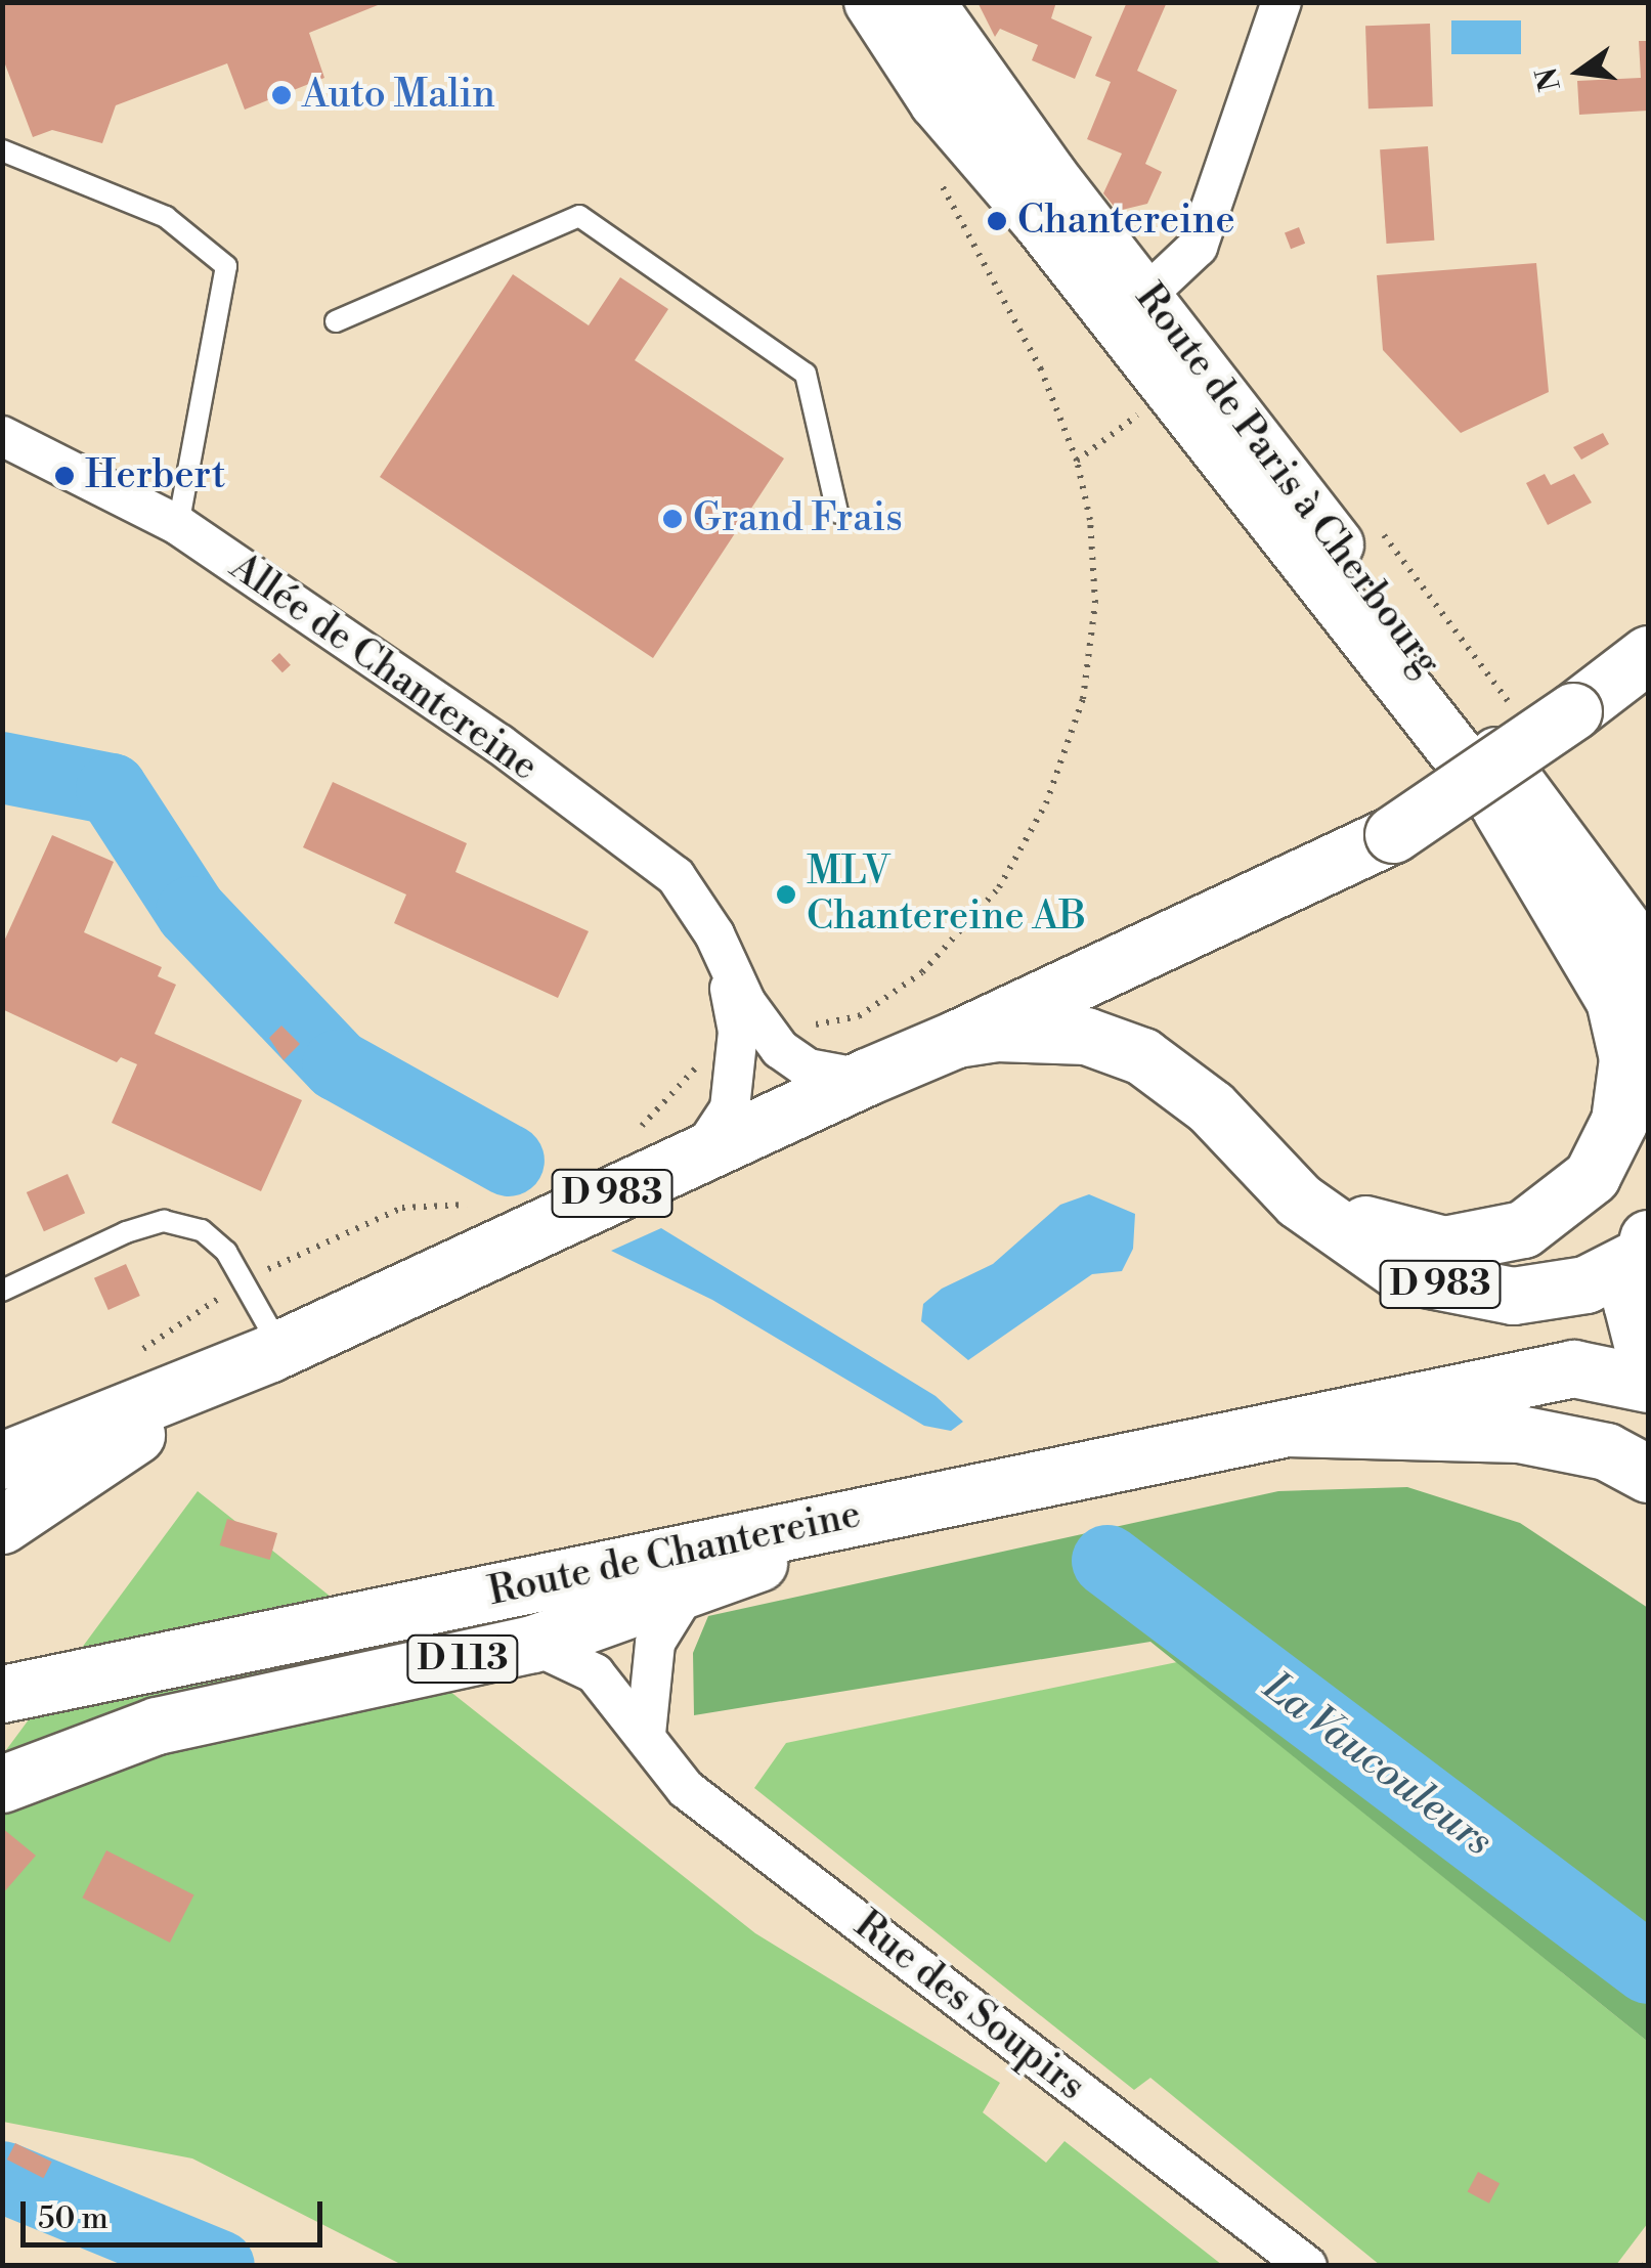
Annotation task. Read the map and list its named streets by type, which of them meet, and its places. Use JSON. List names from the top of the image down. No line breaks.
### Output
{"streets":{"main road":["Route de Paris à Cherbourg","D 983","Route de Chantereine","D 113"],"street":["Allée de Chantereine","Rue des Soupirs"]},"crossings":[["Route de Chantereine","D 113"],["D 113","Rue des Soupirs"]],"water":["La Vaucouleurs"],"places":["Auto Malin","Chantereine","Herbert","Grand Frais","MLV Chantereine AB"],"scale_bar":"50 m","north":"left"}
